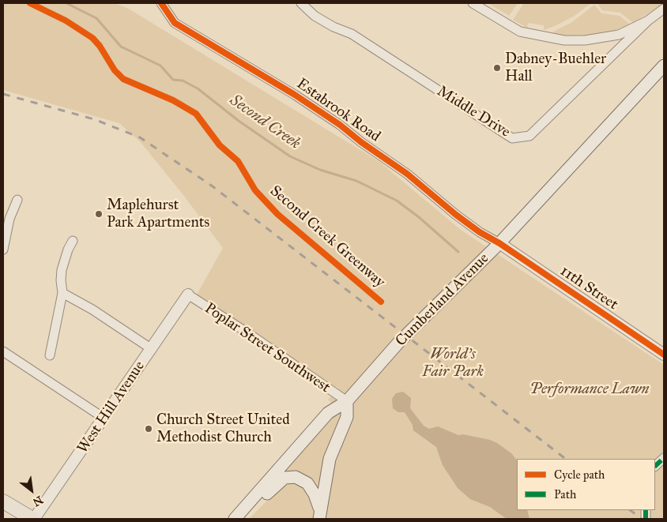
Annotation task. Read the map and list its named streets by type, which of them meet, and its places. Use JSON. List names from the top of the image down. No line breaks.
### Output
{"streets":{"main road":["Cumberland Avenue"],"street":["Estabrook Road","Middle Drive","11th Street","Poplar Street Southwest","West Hill Avenue"],"cycle path":["Second Creek Greenway"]},"crossings":[["Estabrook Road","11th Street"],["Estabrook Road","Cumberland Avenue"],["11th Street","Cumberland Avenue"],["Cumberland Avenue","Poplar Street Southwest"],["Poplar Street Southwest","West Hill Avenue"]],"water":["Second Creek"],"parks":["World's Fair Park","Performance Lawn"],"places":["Dabney-Buehler Hall","Maplehurst Park Apartments","Church Street United Methodist Church"],"legend":["Cycle path","Path"],"north":"bottom right"}
